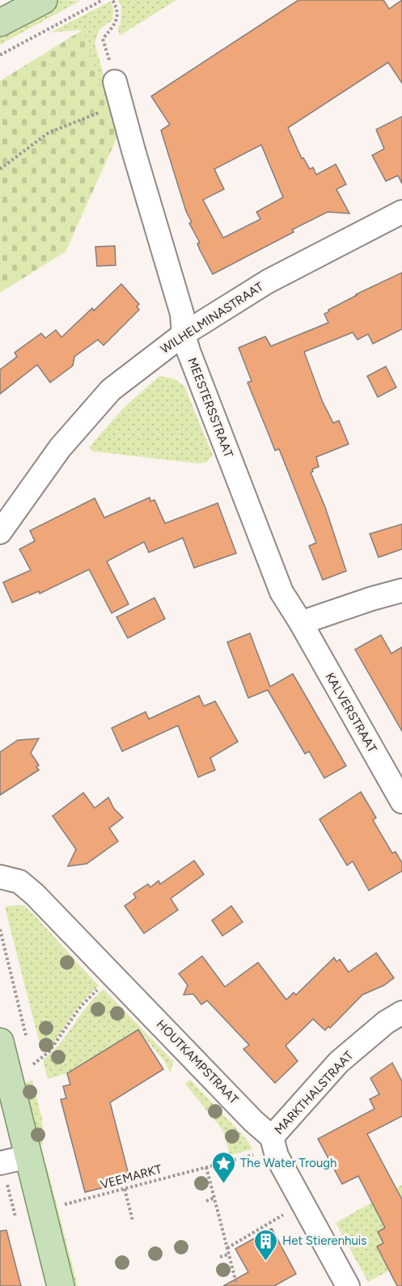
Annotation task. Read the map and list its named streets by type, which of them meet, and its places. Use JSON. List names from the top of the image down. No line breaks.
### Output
{"streets":{"street":["WILHELMINASTRAAT","MEESTERSSTRAAT","KALVERSTRAAT","HOUTKAMPSTRAAT","MARKTHALSTRAAT"],"path":["VEEMARKT"]},"crossings":[["WILHELMINASTRAAT","MEESTERSSTRAAT"],["MEESTERSSTRAAT","KALVERSTRAAT"],["HOUTKAMPSTRAAT","MARKTHALSTRAAT"],["HOUTKAMPSTRAAT","VEEMARKT"],["MARKTHALSTRAAT","VEEMARKT"]],"places":{"place":["The Water Trough"],"building":["Het Stierenhuis"]}}
